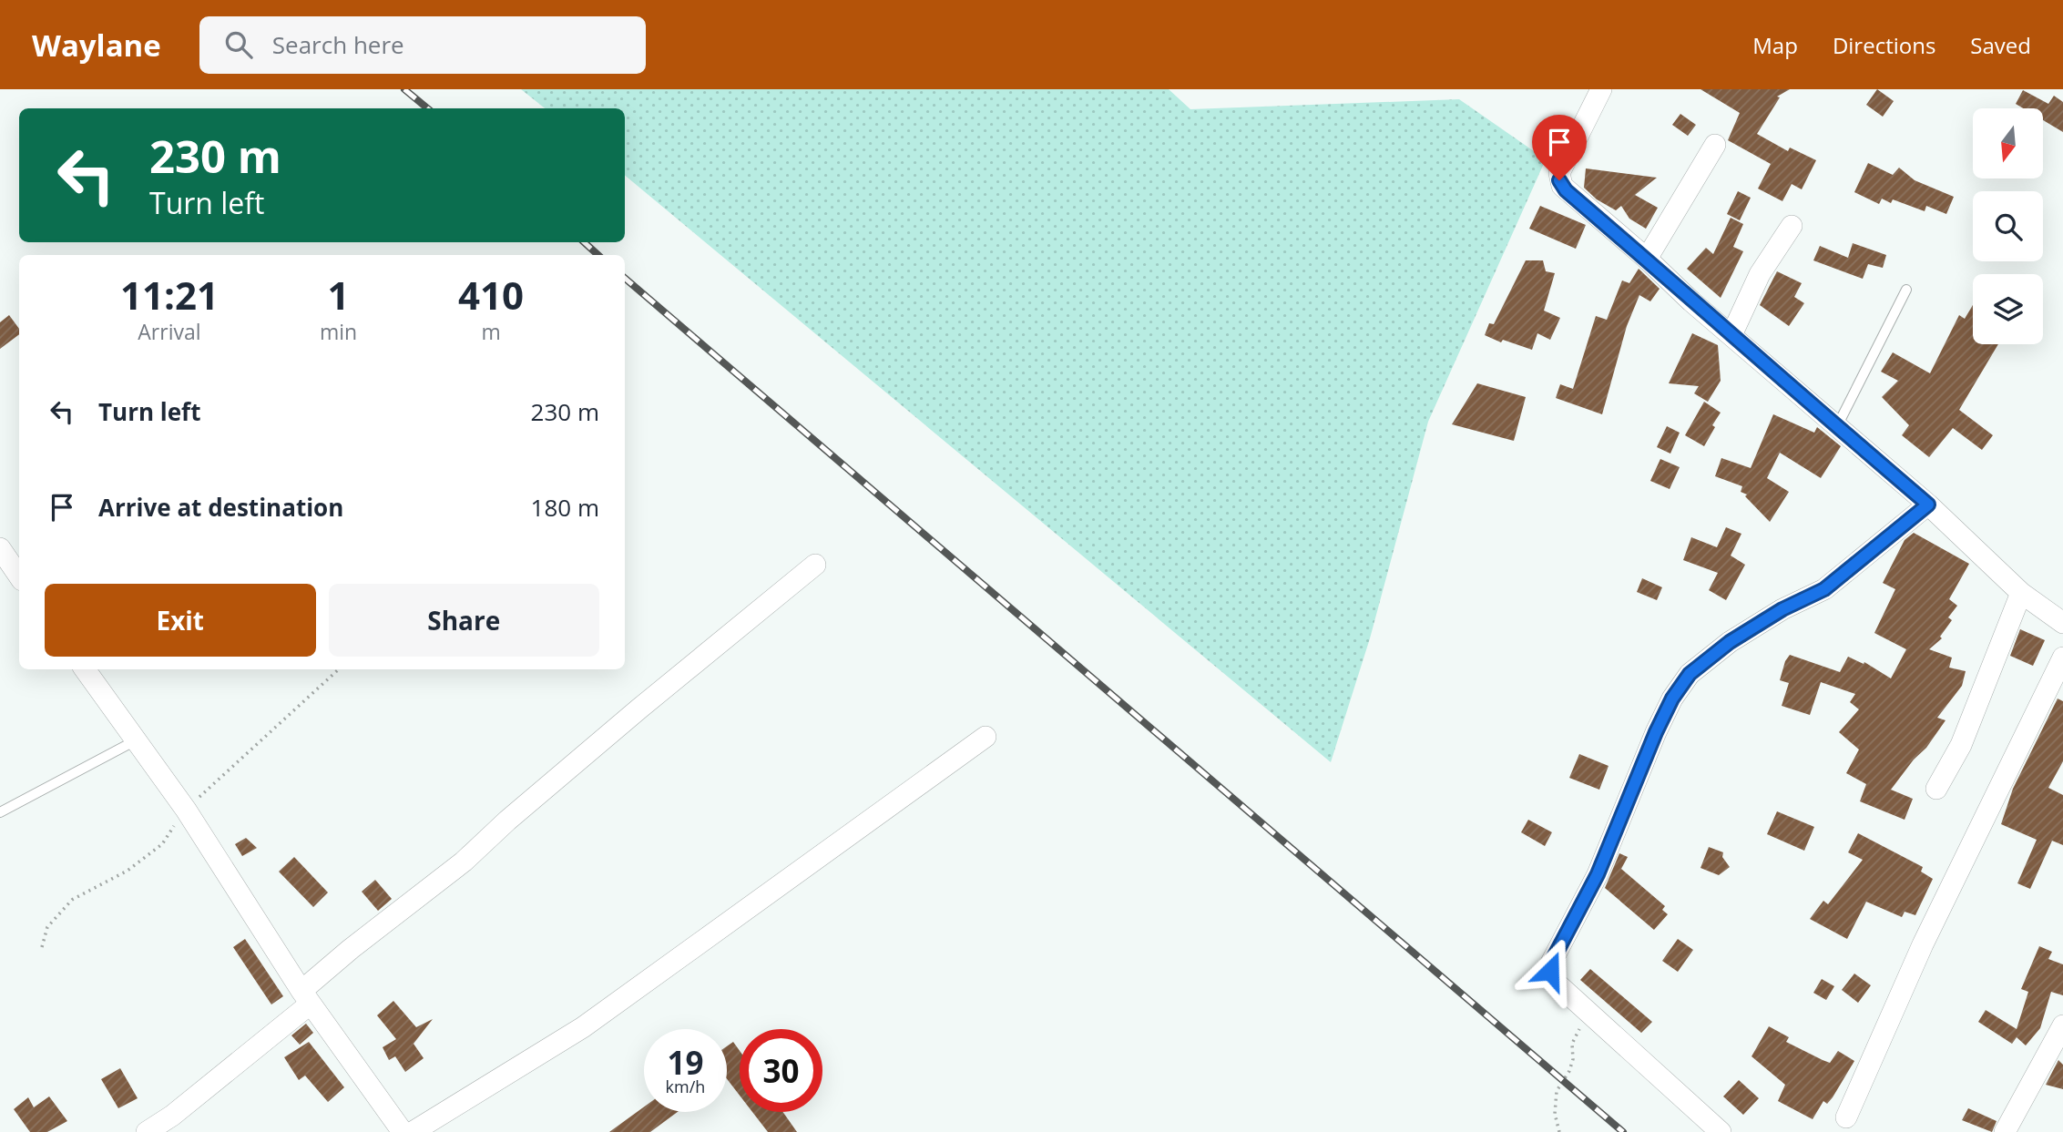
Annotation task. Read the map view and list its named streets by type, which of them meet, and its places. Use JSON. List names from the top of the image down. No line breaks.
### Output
{"north":"bottom","page":{"header":"Waylane","search":"Search here","nav":["Map","Directions","Saved"],"turn":["230 m","Turn left"],"eta":["11:21","Arrival","1","min","410","m"],"list":[{"name":"Turn left","value":"230 m"},{"name":"Arrive at destination","value":"180 m"}],"buttons":["Exit","Share"],"speed":"19 km/h","limit":"30"}}
